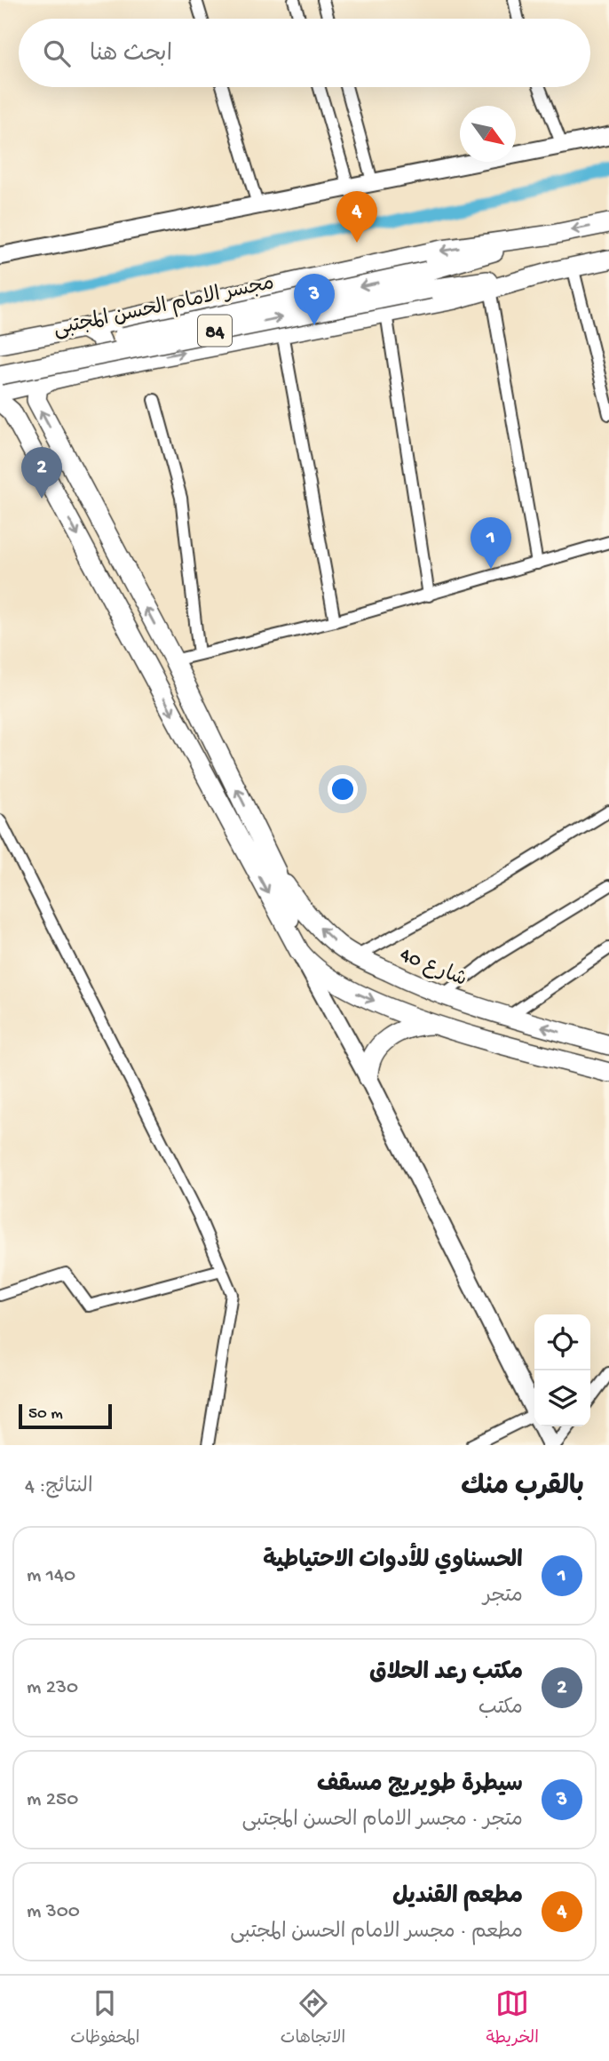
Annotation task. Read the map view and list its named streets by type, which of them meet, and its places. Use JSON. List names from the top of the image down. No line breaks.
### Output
{"streets":{"main road":["مجسر الامام الحسن المجتبى","84","شارع 40"]},"crossings":[["مجسر الامام الحسن المجتبى","84"]],"scale_bar":"50 m","north":"bottom right","page":{"search":"ابحث هنا","pins":["4","3","2","1"],"scale":"50 m","heading":["بالقرب منك","النتائج: 4"],"list":[{"mark":"1","name":"الحسناوي للأدوات الاحتياطية","note":"متجر","value":"140 m"},{"mark":"2","name":"مكتب رعد الحلاق","note":"مكتب","value":"230 m"},{"mark":"3","name":"سيطرة طويريج مسقف","note":"متجر · مجسر الامام الحسن المجتبى","value":"250 m"},{"mark":"4","name":"مطعم القنديل","note":"مطعم · مجسر الامام الحسن المجتبى","value":"300 m"}],"nav":["الخريطة","الاتجاهات","المحفوظات"]}}
